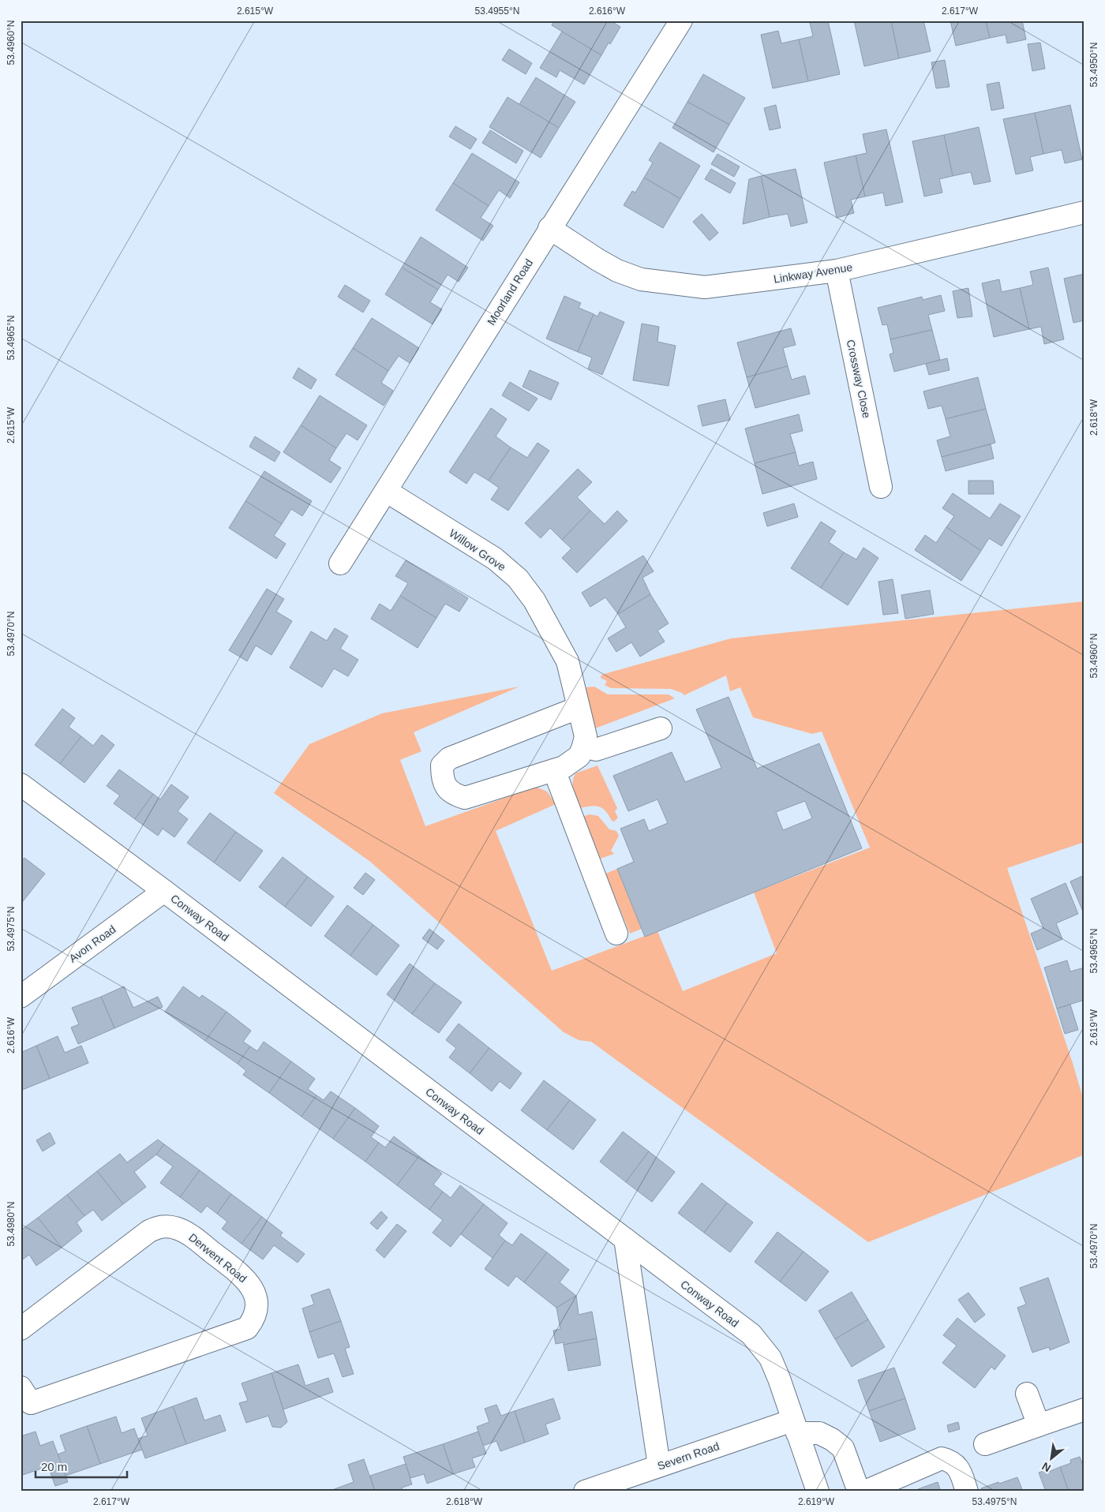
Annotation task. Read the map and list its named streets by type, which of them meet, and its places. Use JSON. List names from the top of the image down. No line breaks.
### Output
{"streets":{"street":["Linkway Avenue","Moorland Road","Crossway Close","Willow Grove","Conway Road","Avon Road","Derwent Road","Severn Road"]},"crossings":[["Linkway Avenue","Moorland Road"],["Linkway Avenue","Crossway Close"],["Moorland Road","Willow Grove"],["Conway Road","Avon Road"],["Conway Road","Severn Road"]],"scale_bar":"20 m","north":"bottom left","coordinates":["2.615°W","53.4955°N","2.616°W","2.617°W","53.4960°N","53.4950°N","53.4965°N","2.618°W","53.4970°N","53.4975°N","2.619°W","53.4980°N"]}
